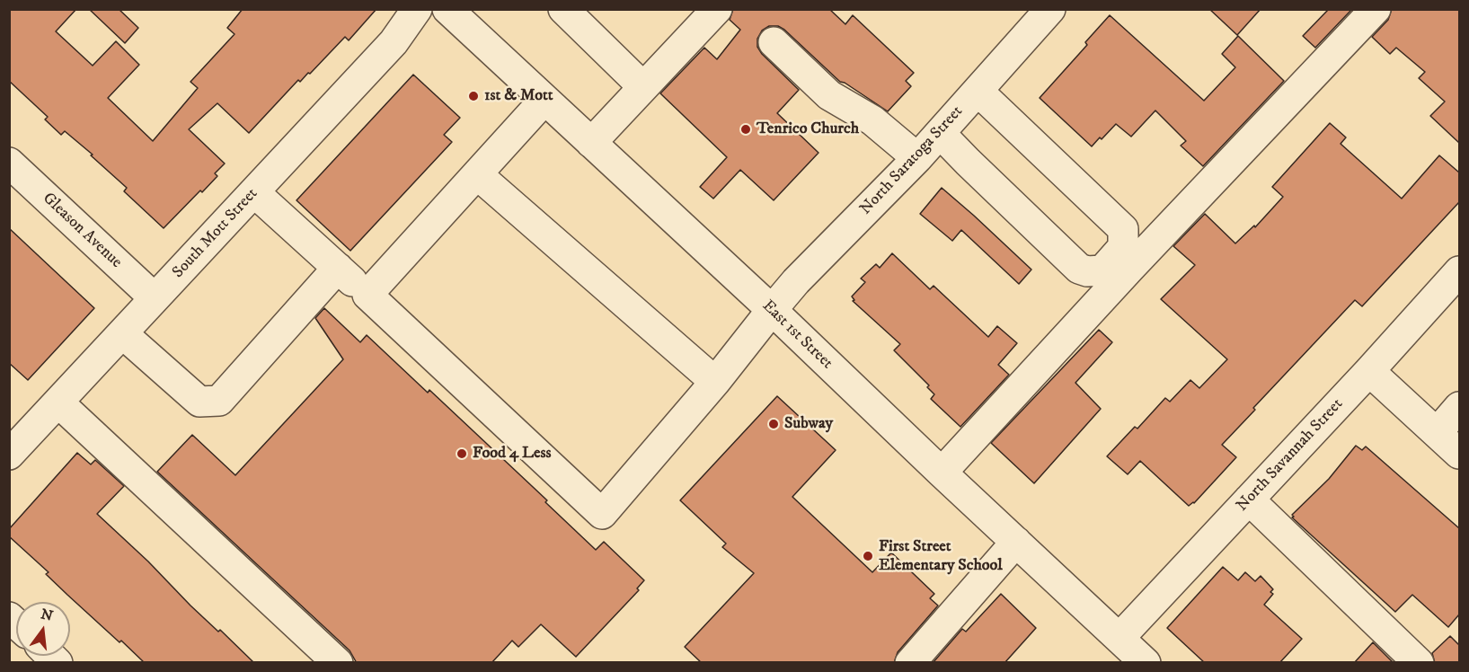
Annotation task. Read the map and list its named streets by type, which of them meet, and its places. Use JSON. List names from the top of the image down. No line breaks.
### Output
{"streets":{"street":["North Saratoga Street","Gleason Avenue","South Mott Street","East 1st Street","North Savannah Street"]},"crossings":[["North Saratoga Street","East 1st Street"],["Gleason Avenue","South Mott Street"],["East 1st Street","North Savannah Street"]],"places":["1st & Mott","Tenrico Church","Subway","Food 4 Less","First Street Elementary School"],"north":"top"}
